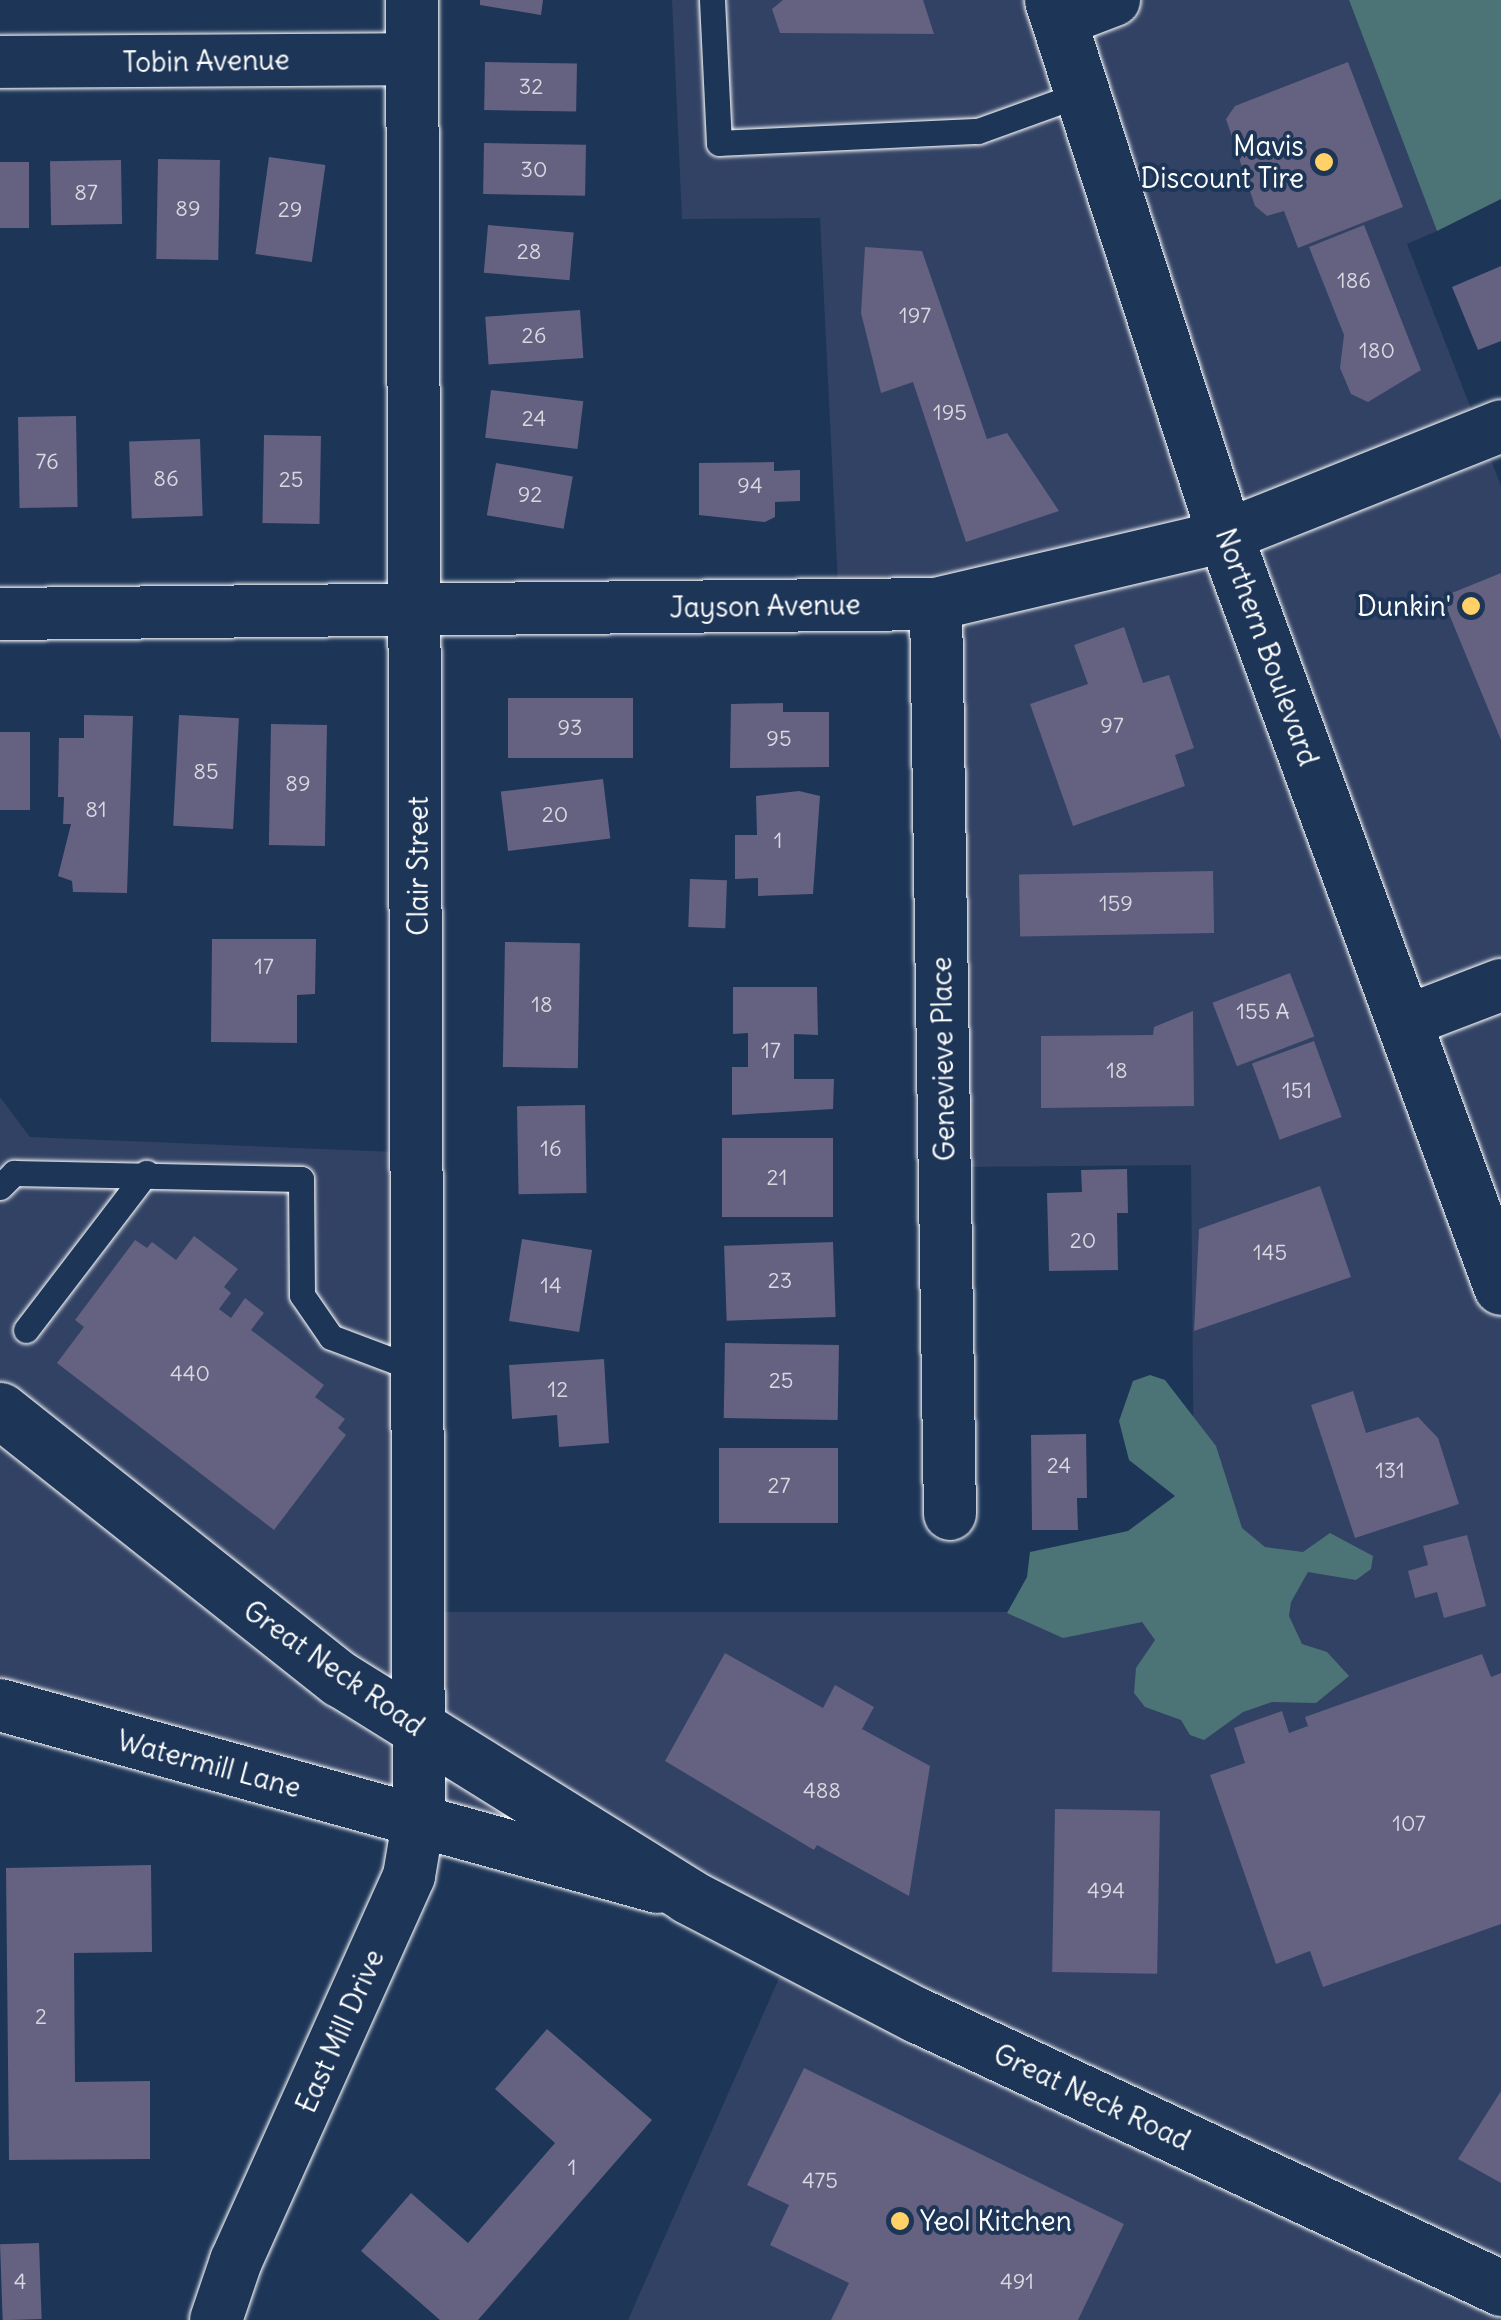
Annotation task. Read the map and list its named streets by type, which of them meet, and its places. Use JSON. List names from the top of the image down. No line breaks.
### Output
{"streets":{"main road":["Northern Boulevard","Great Neck Road"],"street":["Tobin Avenue","Jayson Avenue","Clair Street","Genevieve Place","Watermill Lane","East Mill Drive"]},"crossings":[["Tobin Avenue","Clair Street"],["Jayson Avenue","Northern Boulevard"],["Jayson Avenue","Clair Street"],["Jayson Avenue","Genevieve Place"],["Clair Street","Great Neck Road"],["Clair Street","East Mill Drive"],["Great Neck Road","Watermill Lane"],["Great Neck Road","East Mill Drive"],["Watermill Lane","East Mill Drive"]],"places":["Mavis Discount Tire","Dunkin'","Yeol Kitchen"],"house_numbers":["32","30","87","89","29","28","186","197","26","180","195","24","76","86","25","94","92","97","93","95","85","89","81","20","1","159","17","18","155 A","17","18","151","16","21","20","145","23","14","440","25","12","24","131","27","488","107","494","2","1","475","4","491"]}
